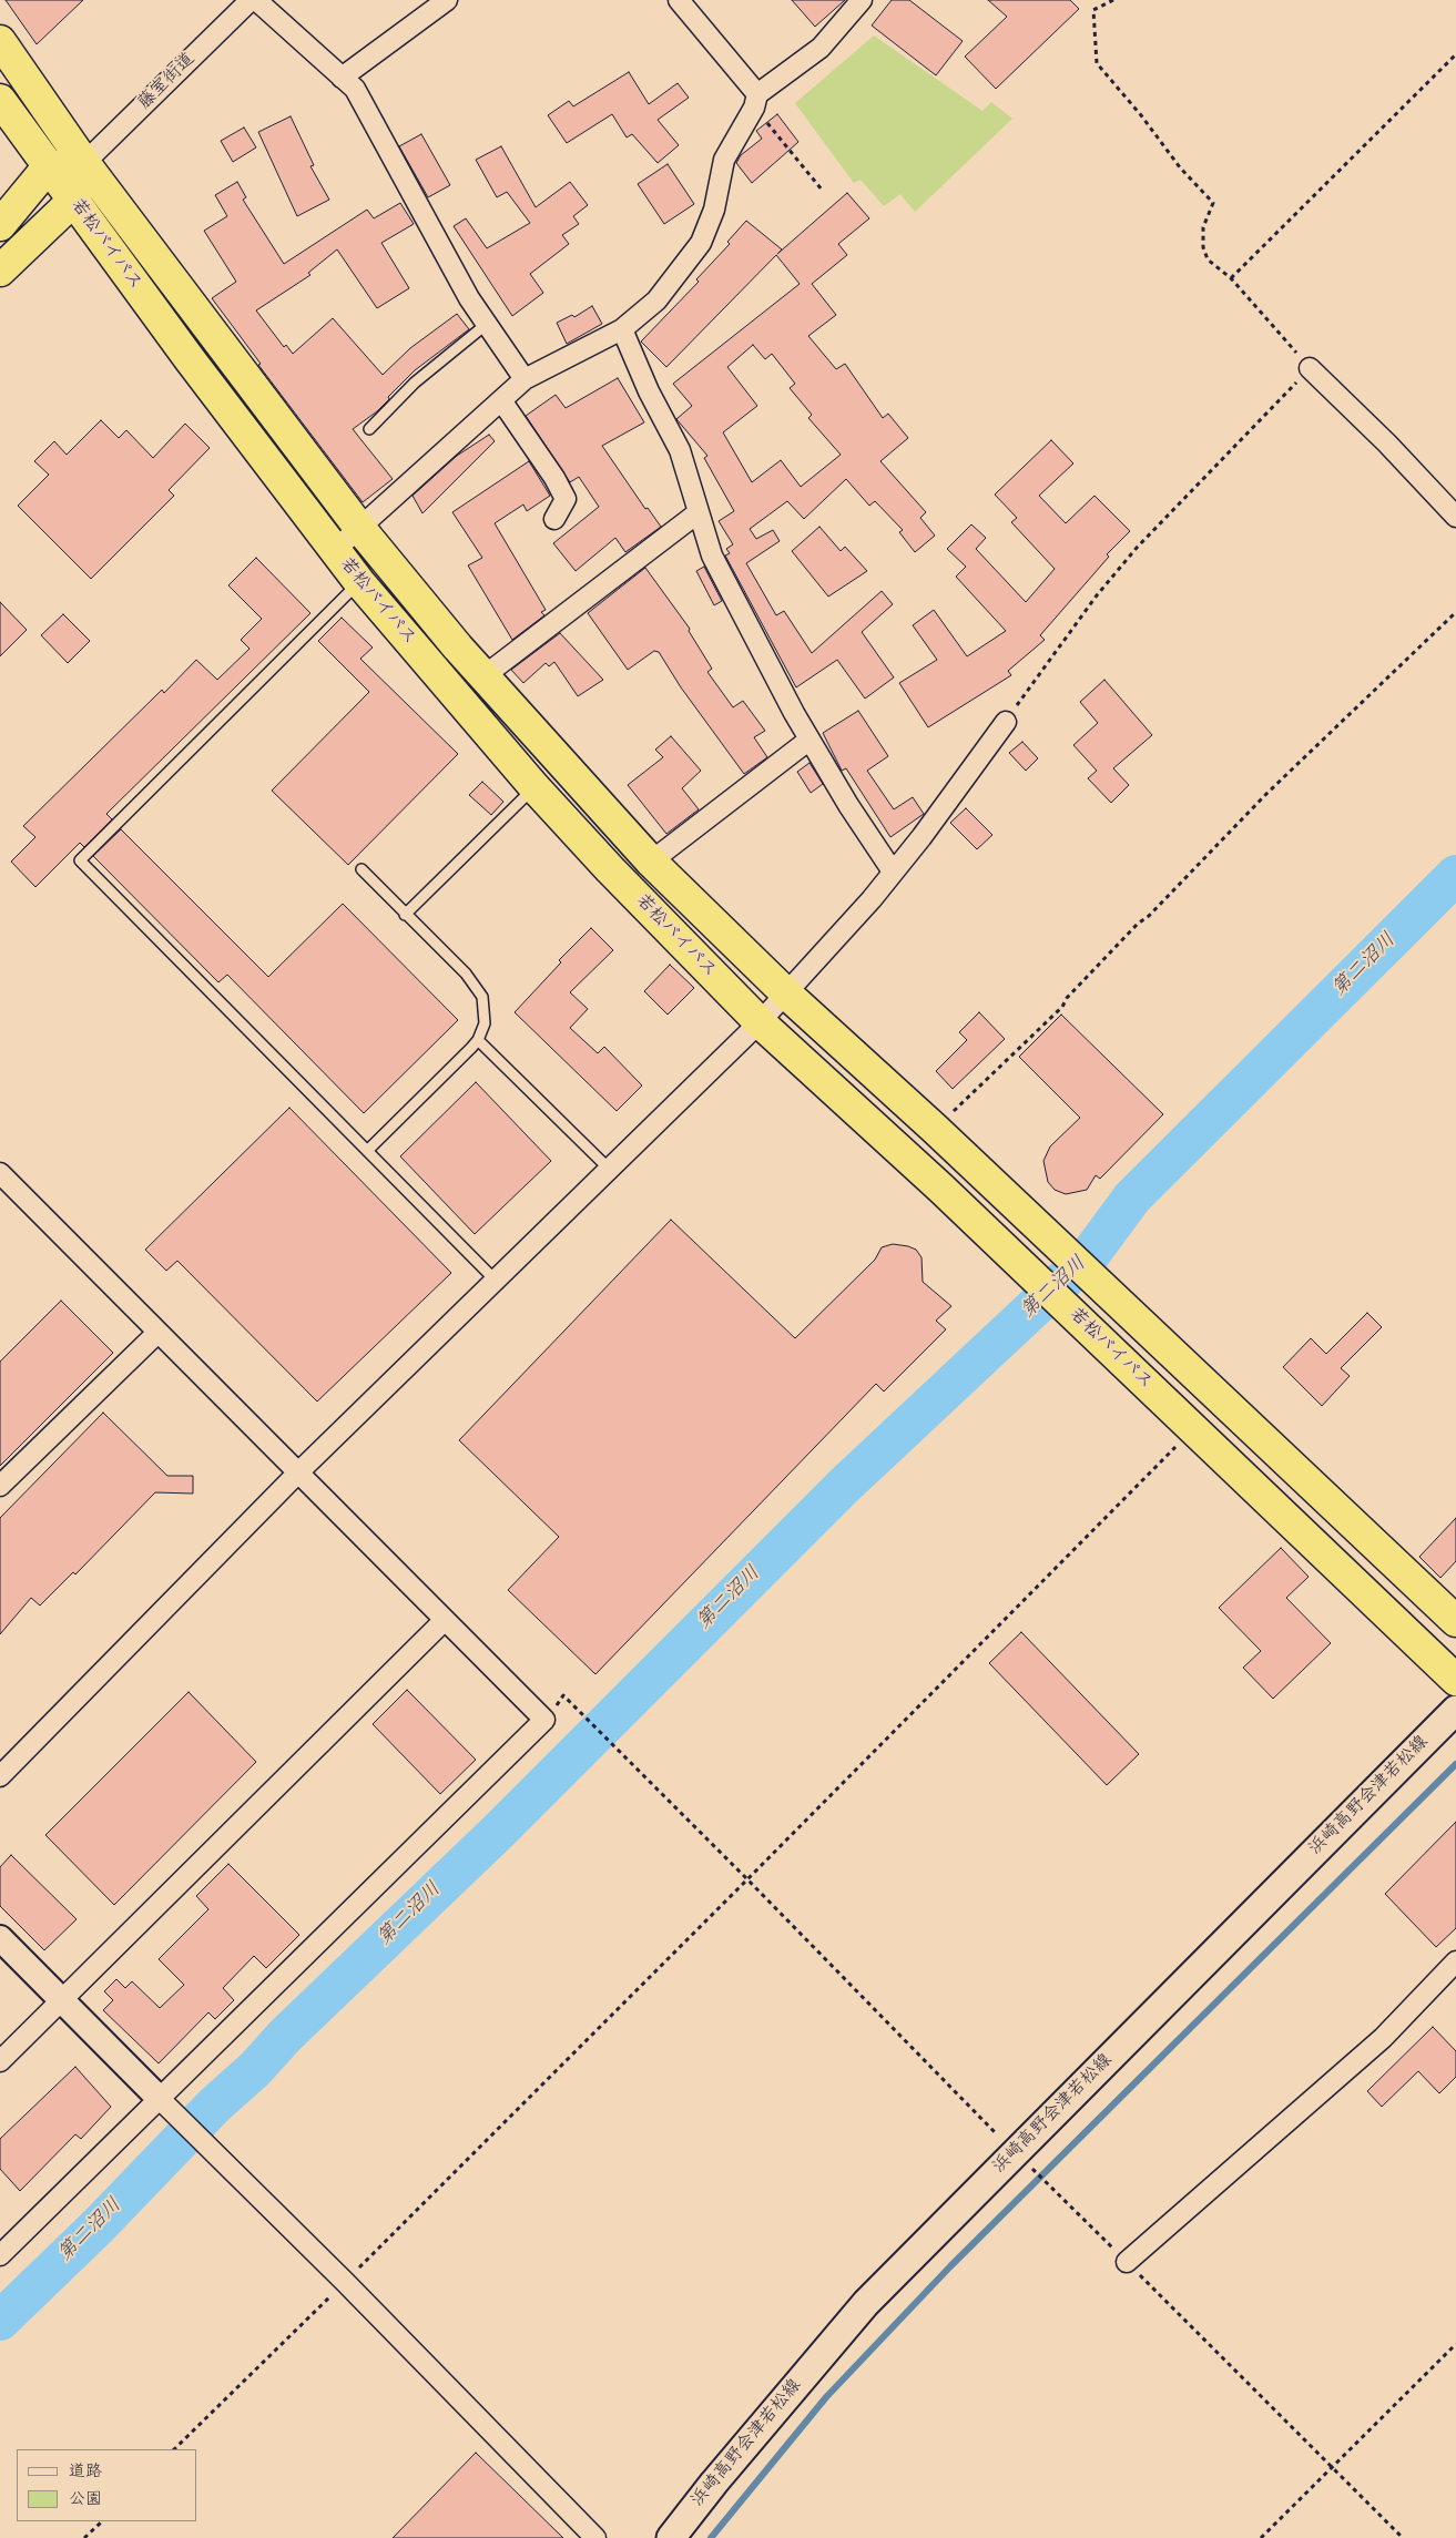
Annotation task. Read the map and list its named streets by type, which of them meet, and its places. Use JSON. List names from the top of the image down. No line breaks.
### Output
{"streets":{"highway":["若松バイパス"],"main road":["浜崎高野会津若松線"],"street":["藤室街道"]},"crossings":[["藤室街道","若松バイパス"]],"water":["第二沼川"],"legend":["道路","公園"]}
